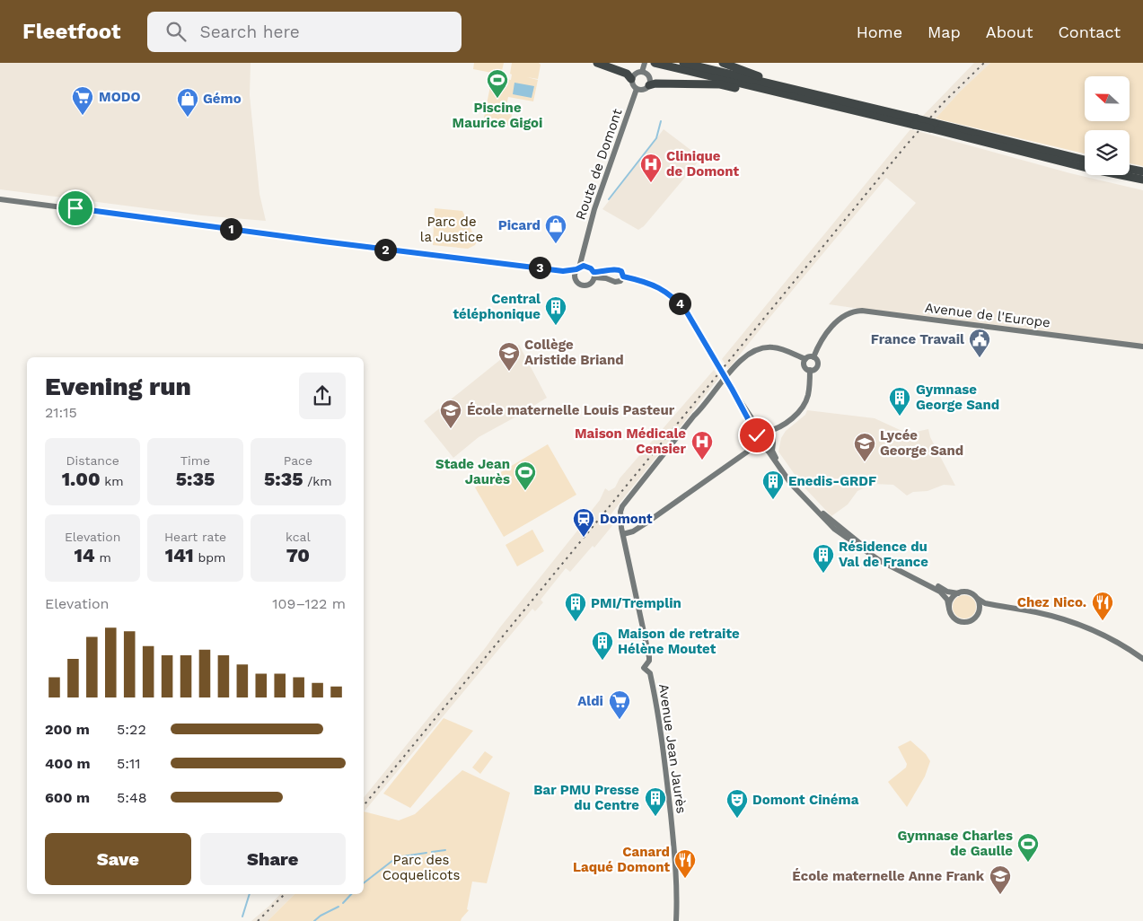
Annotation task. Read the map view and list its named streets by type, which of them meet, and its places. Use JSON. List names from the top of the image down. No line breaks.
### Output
{"streets":{"street":["Route de Domont","Avenue de l'Europe","Avenue Jean Jaurès"]},"crossings":[["Avenue de l'Europe","Avenue Jean Jaurès"]],"parks":["Parc de la Justice","Parc des Coquelicots"],"places":{"sports":["Piscine Maurice Gigoi","Stade Jean Jaurès","Gymnase Charles de Gaulle"],"supermarket":["MODO","Aldi"],"shop":["Gémo","Picard"],"hospital":["Clinique de Domont","Maison Médicale Censier"],"building":["Central téléphonique","Gymnase George Sand","Enedis-GRDF","Résidence du Val de France","PMI/Tremplin","Maison de retraite Hélène Moutet","Bar PMU Presse du Centre"],"public building":["France Travail"],"school or university":["Collège Aristide Briand","École maternelle Louis Pasteur","Lycée George Sand","École maternelle Anne Frank"],"station":["Domont"],"restaurant":["Chez Nico.","Canard Laqué Domont"],"theatre":["Domont Cinéma"]},"north":"left","page":{"header":"Fleetfoot","search":"Search here","nav":["Home","Map","About","Contact"],"pins":["1","2","3","4"],"heading":["Evening run","21:15"],"stats":[["Distance","1.00 km"],["Time","5:35"],["Pace","5:35 /km"],["Elevation","14 m"],["Heart rate","141 bpm"],["kcal","70"]],"chart":["Elevation","109–122 m"],"list":[{"name":"200 m","note":"5:22"},{"name":"400 m","note":"5:11"},{"name":"600 m","note":"5:48"}],"buttons":["Save","Share"]}}
